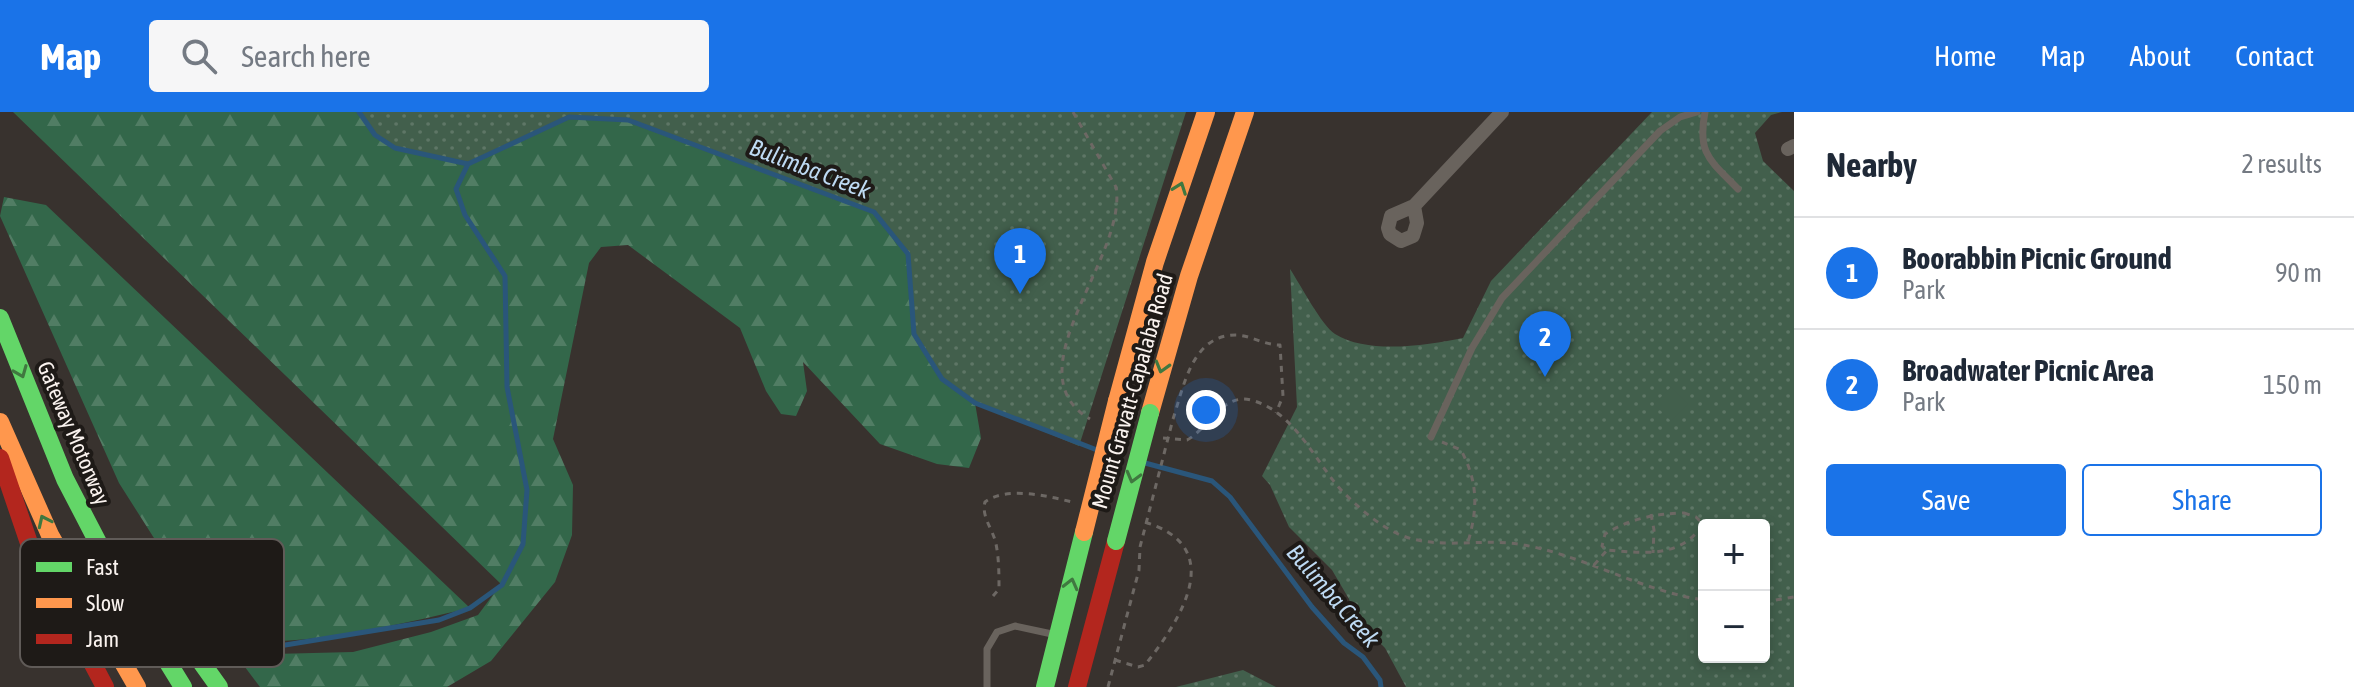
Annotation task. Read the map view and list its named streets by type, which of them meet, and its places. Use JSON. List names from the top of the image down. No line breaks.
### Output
{"streets":{"highway":["Mount Gravatt-Capalaba Road","Gateway Motorway"]},"water":["Bulimba Creek"],"legend":["Fast","Slow","Jam"],"page":{"header":"Map","search":"Search here","nav":["Home","Map","About","Contact"],"heading":["Nearby","2 results"],"list":[{"mark":"1","name":"Boorabbin Picnic Ground","note":"Park","value":"90 m"},{"mark":"2","name":"Broadwater Picnic Area","note":"Park","value":"150 m"}],"pins":["1","2"],"buttons":["Save","Share"],"map_buttons":["+","−"]}}
